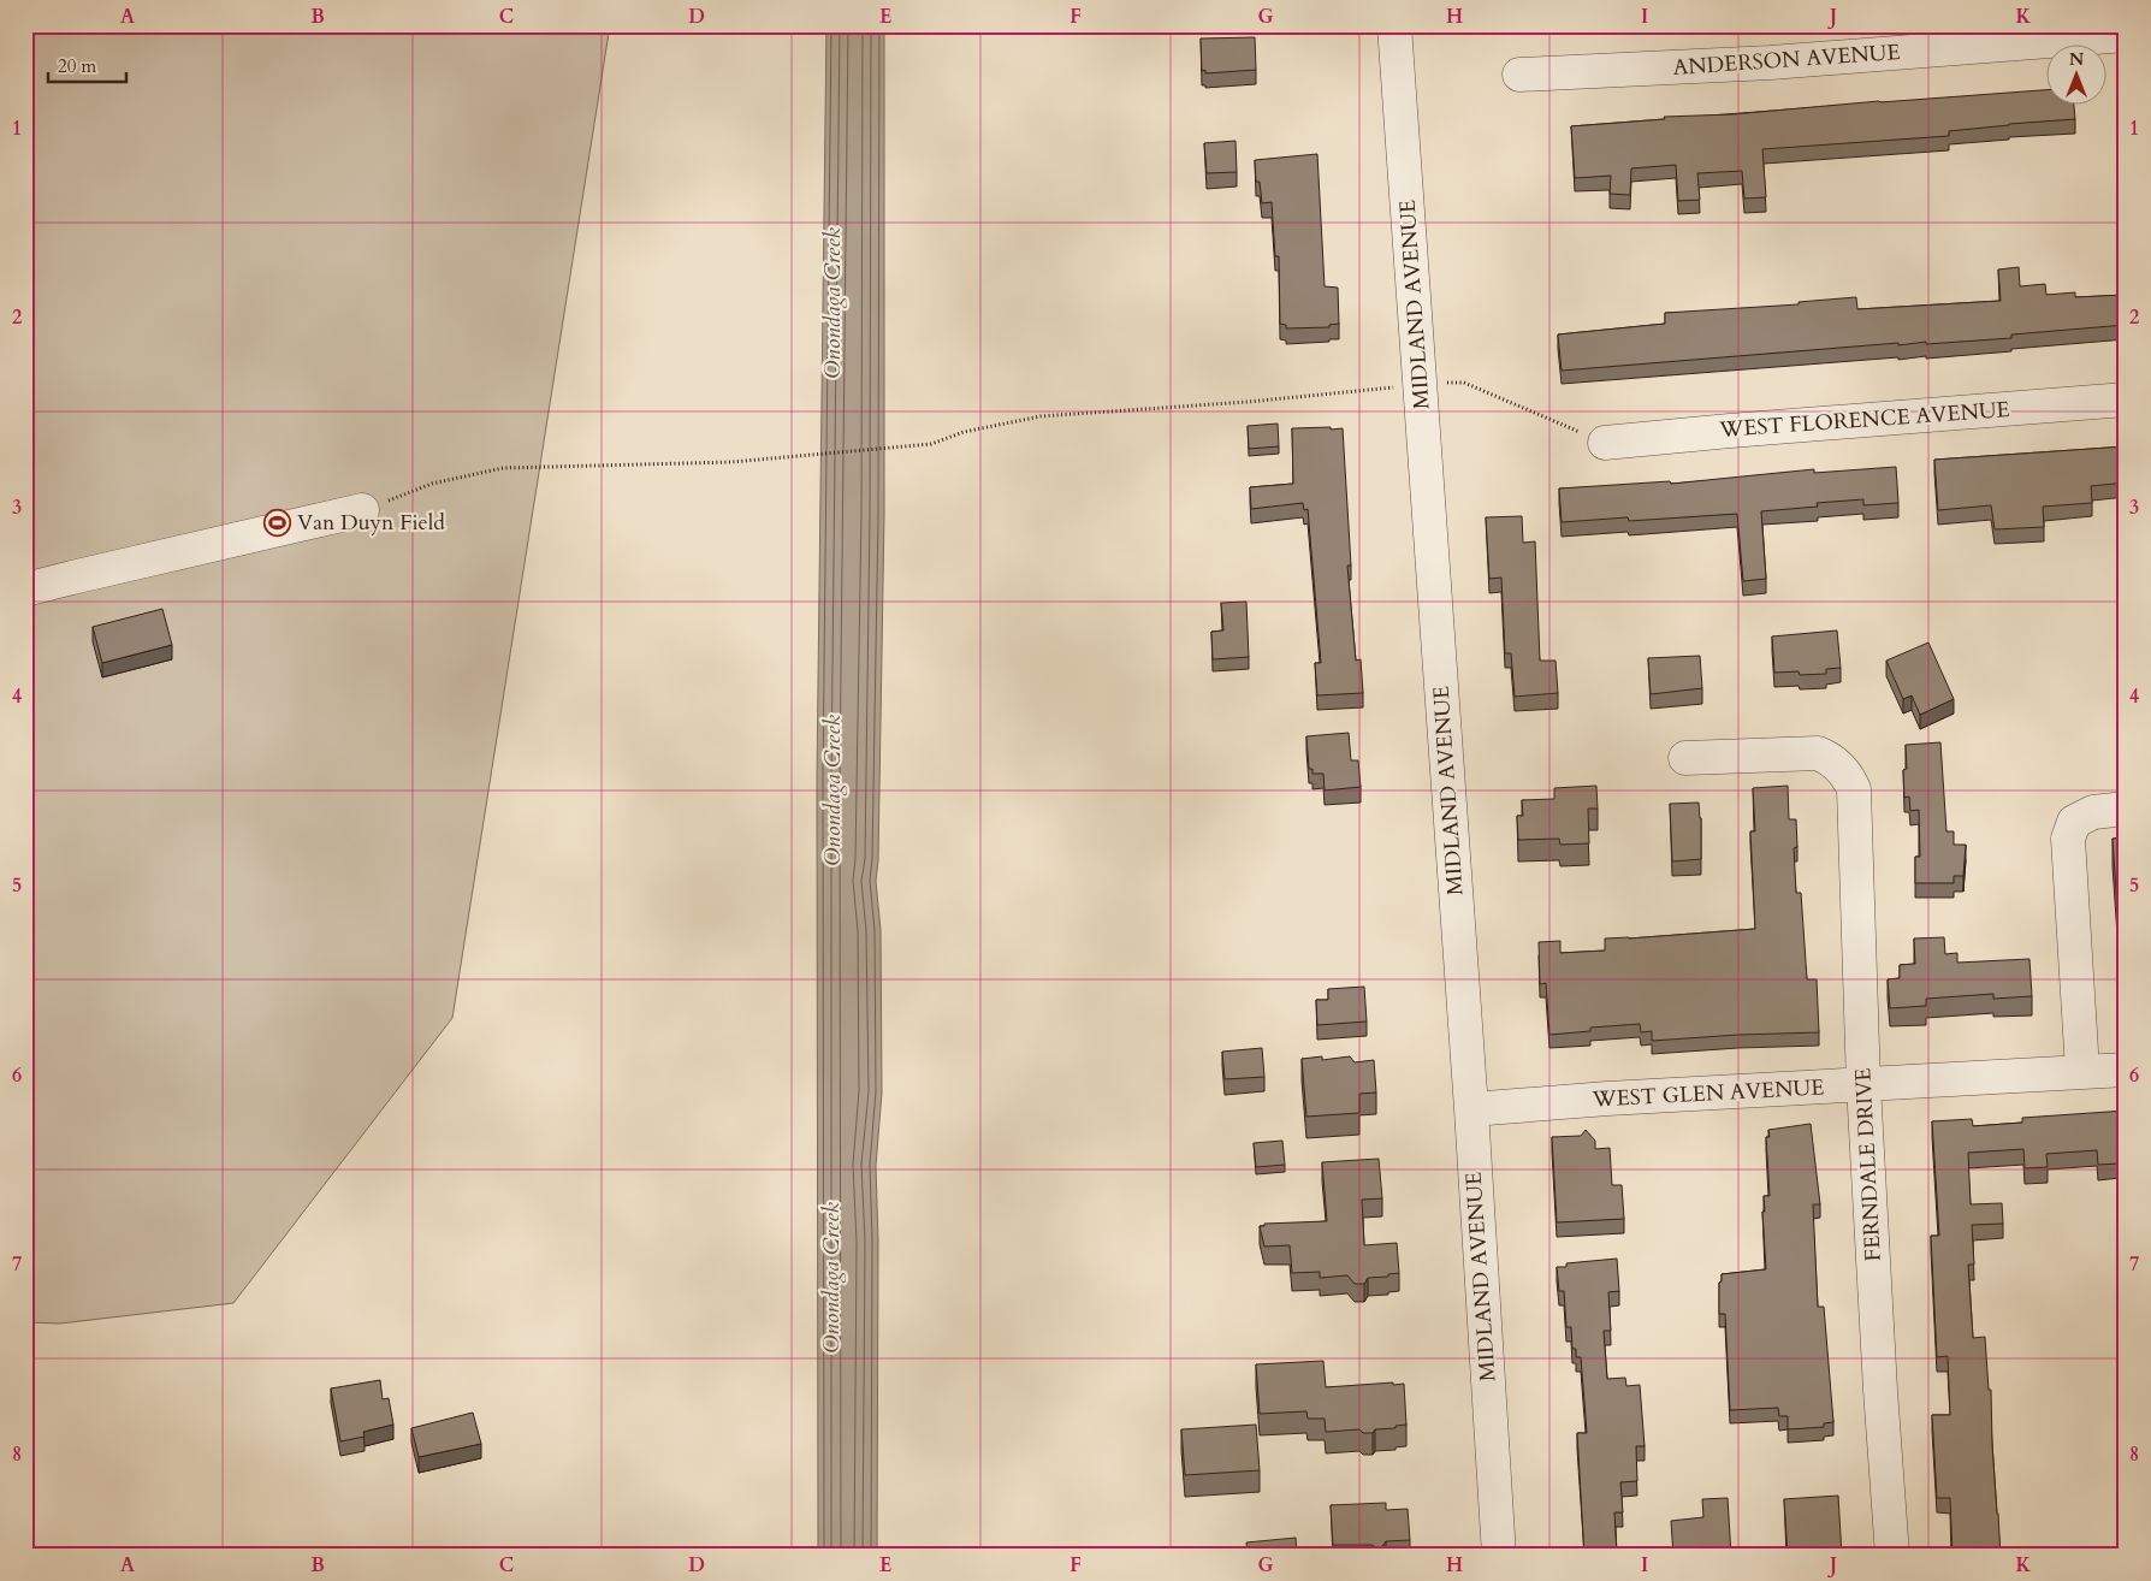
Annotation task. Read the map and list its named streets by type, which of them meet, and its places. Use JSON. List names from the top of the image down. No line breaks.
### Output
{"streets":{"street":["ANDERSON AVENUE","MIDLAND AVENUE","WEST FLORENCE AVENUE","WEST GLEN AVENUE","FERNDALE DRIVE"]},"crossings":[["MIDLAND AVENUE","WEST GLEN AVENUE"],["WEST GLEN AVENUE","FERNDALE DRIVE"]],"water":["Onondaga Creek"],"places":{"sports":["Van Duyn Field"]},"scale_bar":"20 m","north":"top","grid":{"columns":["A","B","C","D","E","F","G","H","I","J","K"],"rows":["1","2","3","4","5","6","7","8"]}}
